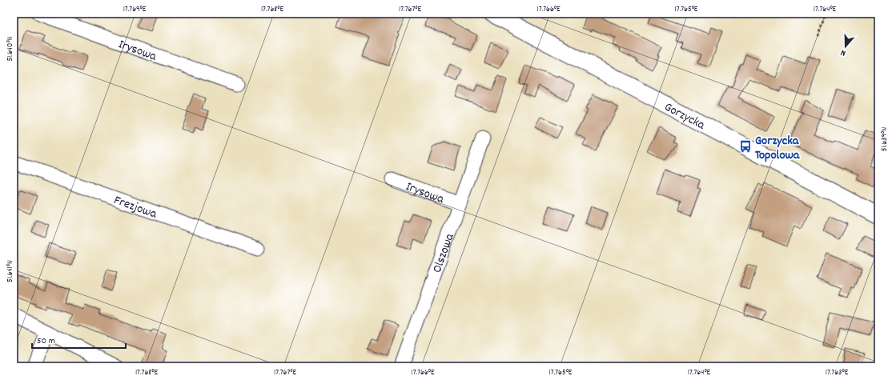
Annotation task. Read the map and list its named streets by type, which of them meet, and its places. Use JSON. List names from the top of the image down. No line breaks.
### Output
{"streets":{"street":["Irysowa","Gorzycka","Frezjowa","Olszowa"]},"crossings":[["Irysowa","Olszowa"]],"places":{"bus stop":["Gorzycka Topolowa"]},"scale_bar":"50 m","north":"bottom","coordinates":["17.769°E","17.768°E","17.767°E","17.766°E","17.765°E","17.764°E","51.640°N","51.639°N","51.641°N","17.763°E"]}
